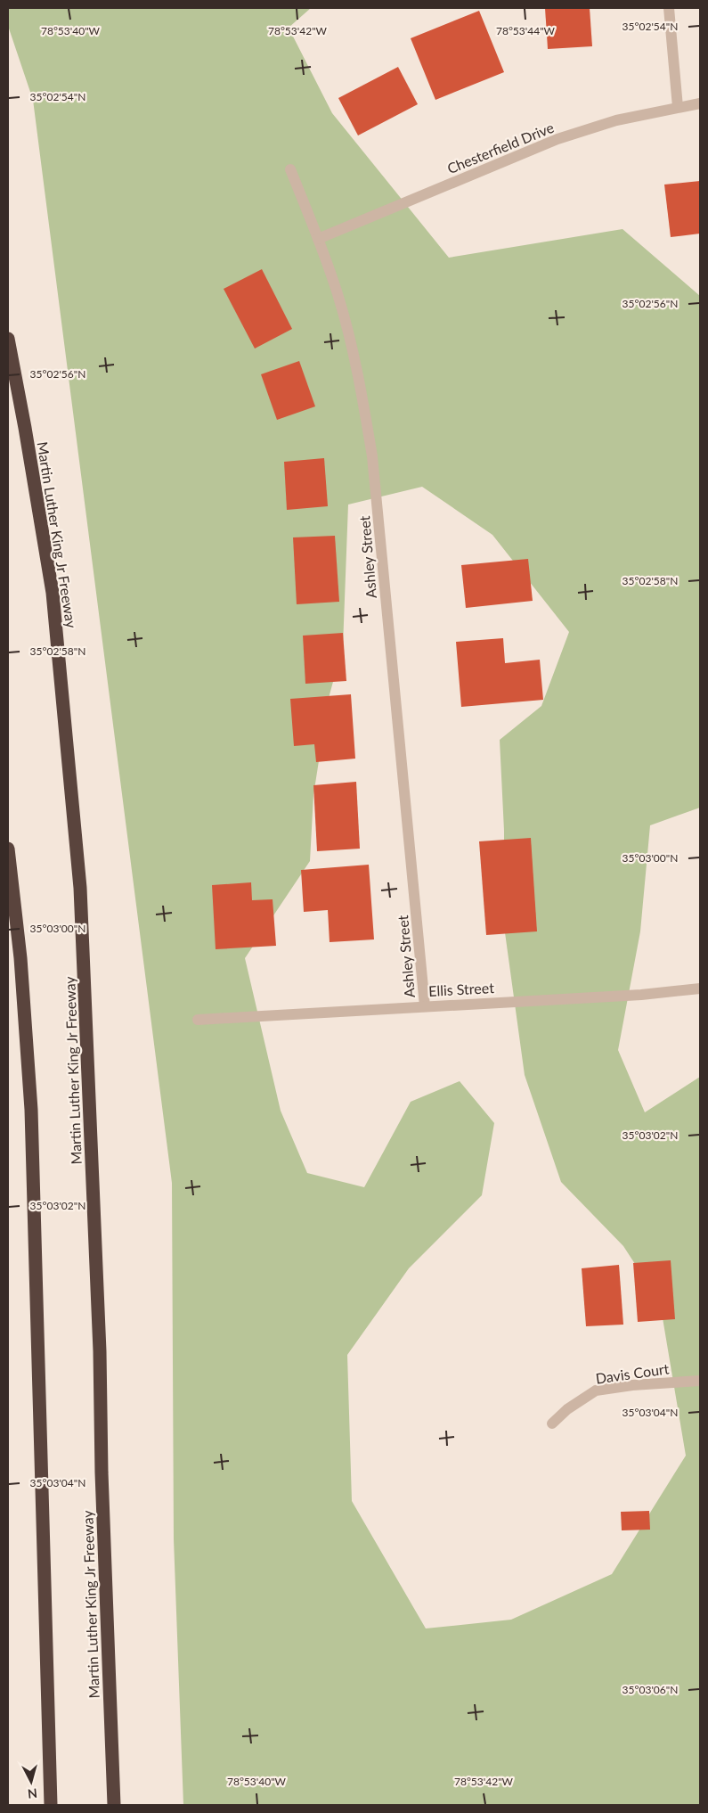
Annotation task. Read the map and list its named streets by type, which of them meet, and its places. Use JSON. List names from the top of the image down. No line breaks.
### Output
{"streets":{"highway":["Martin Luther King Jr Freeway"],"street":["Chesterfield Drive","Ashley Street","Ellis Street","Davis Court"]},"crossings":[["Chesterfield Drive","Ashley Street"],["Ashley Street","Ellis Street"]],"north":"bottom","coordinates":["35°02'54\"N","78°53'40\"W","78°53'42\"W","78°53'44\"W","35°02'56\"N","35°02'58\"N","35°03'00\"N","35°03'02\"N","35°03'04\"N","35°03'06\"N"]}
